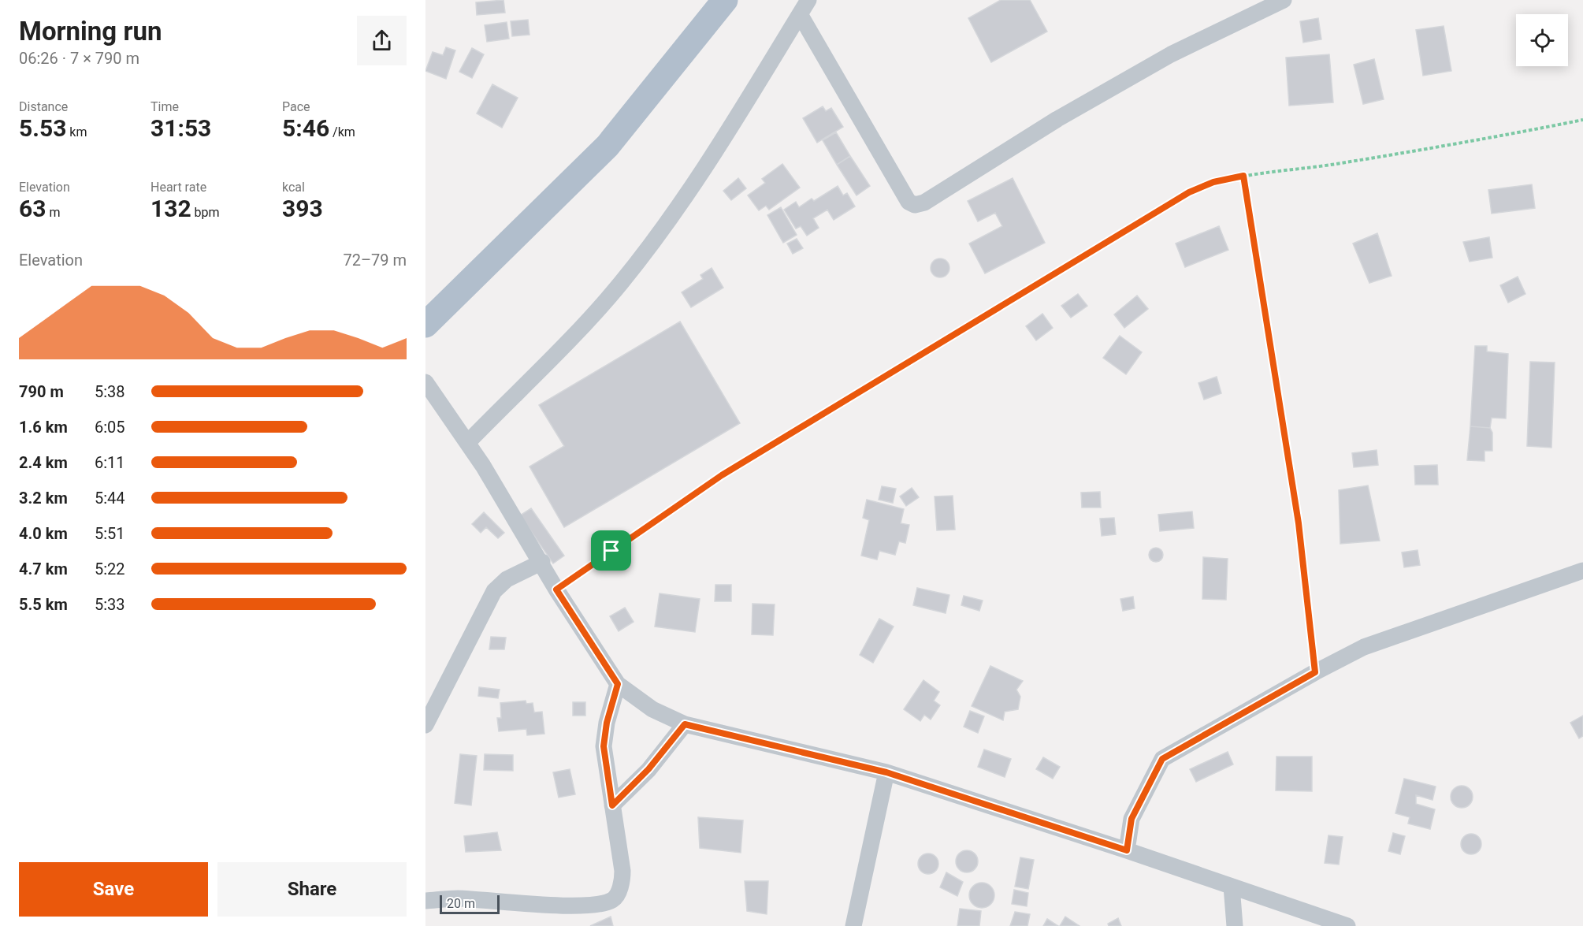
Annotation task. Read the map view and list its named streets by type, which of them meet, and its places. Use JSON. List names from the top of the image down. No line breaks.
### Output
{"scale_bar":"20 m","page":{"heading":["Morning run","06:26 · 7 × 790 m"],"stats":[["Distance","5.53 km"],["Time","31:53"],["Pace","5:46 /km"],["Elevation","63 m"],["Heart rate","132 bpm"],["kcal","393"]],"chart":["Elevation","72–79 m"],"list":[{"name":"790 m","note":"5:38"},{"name":"1.6 km","note":"6:05"},{"name":"2.4 km","note":"6:11"},{"name":"3.2 km","note":"5:44"},{"name":"4.0 km","note":"5:51"},{"name":"4.7 km","note":"5:22"},{"name":"5.5 km","note":"5:33"}],"buttons":["Save","Share"],"scale":"20 m"}}
